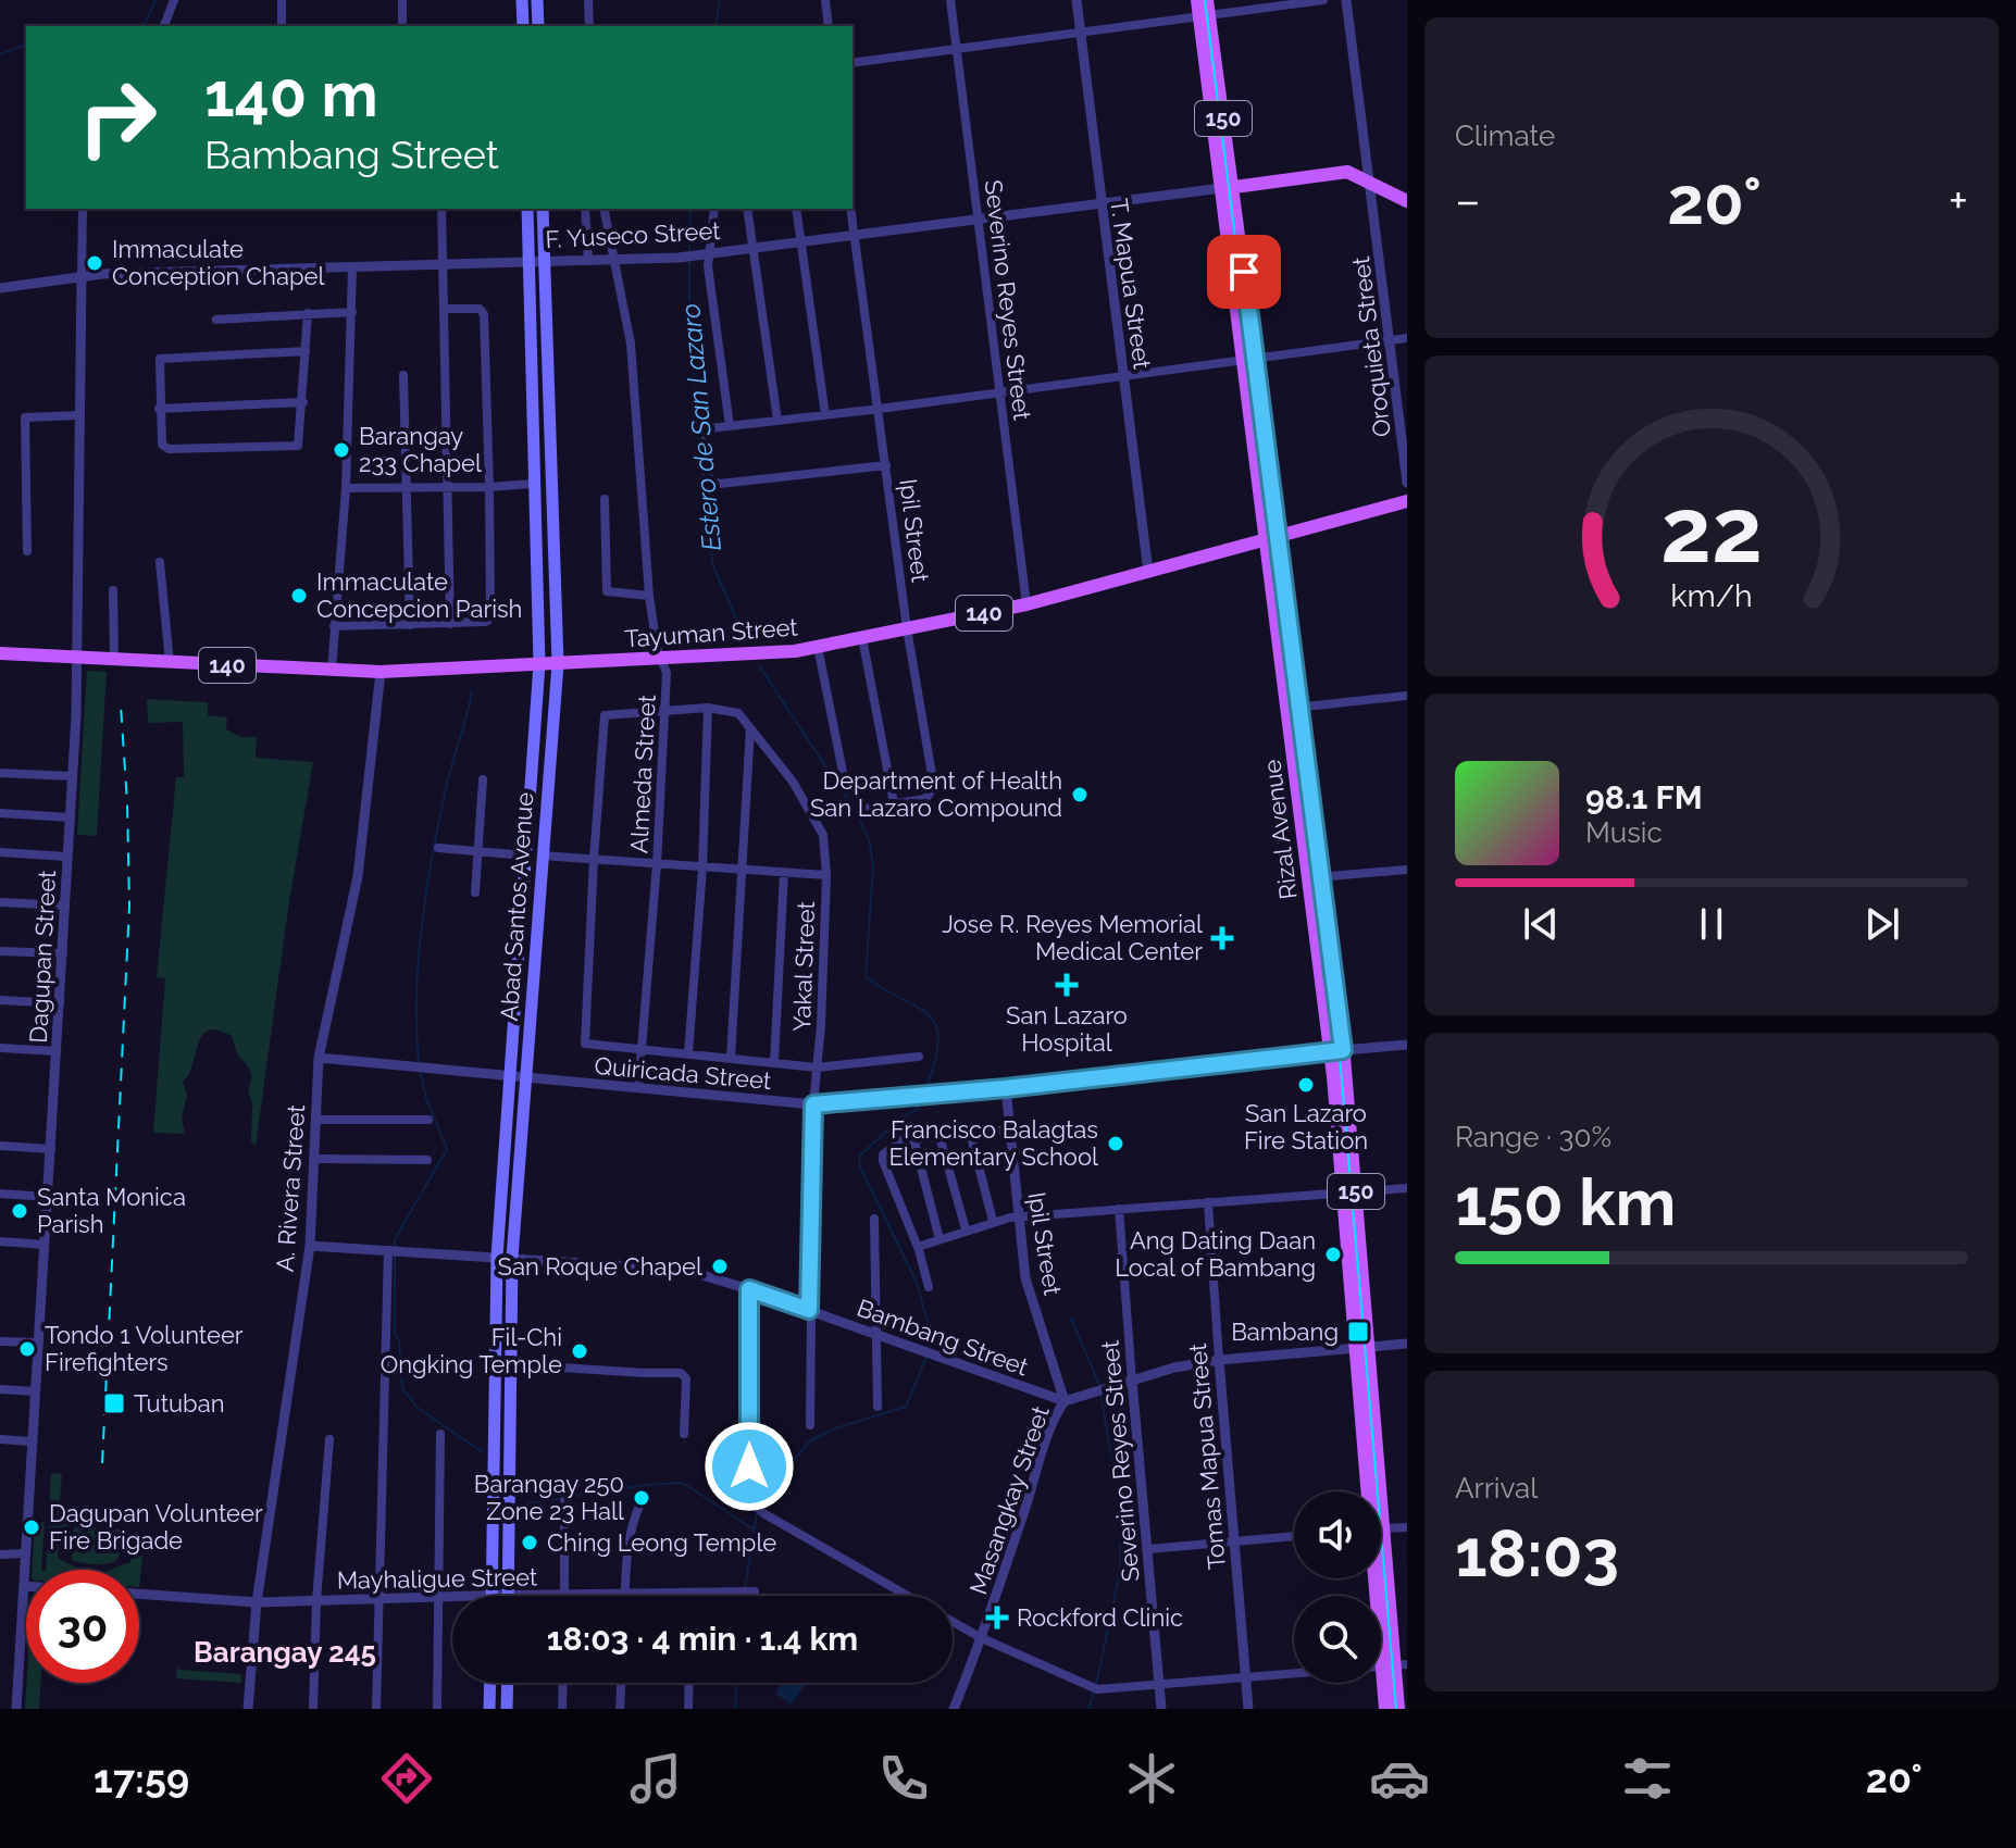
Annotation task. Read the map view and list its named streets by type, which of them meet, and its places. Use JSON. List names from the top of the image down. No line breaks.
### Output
{"streets":{"main road":["150","F. Yuseco Street","140","Tayuman Street","Rizal Avenue","Abad Santos Avenue"],"street":["T. Mapua Street","Severino Reyes Street","Oroquieta Street","Ipil Street","Almeda Street","Dagupan Street","Yakal Street","Quiricada Street","A. Rivera Street","Bambang Street","Tomas Mapua Street","Masangkay Street","Mayhaligue Street"]},"crossings":[["F. Yuseco Street","T. Mapua Street"],["F. Yuseco Street","Severino Reyes Street"],["F. Yuseco Street","Oroquieta Street"],["F. Yuseco Street","Ipil Street"],["F. Yuseco Street","Almeda Street"],["F. Yuseco Street","Rizal Avenue"],["F. Yuseco Street","Abad Santos Avenue"],["F. Yuseco Street","Dagupan Street"],["T. Mapua Street","Tayuman Street"],["Severino Reyes Street","Tayuman Street"],["Ipil Street","Tayuman Street"],["Ipil Street","Quiricada Street"],["Ipil Street","Bambang Street"],["Ipil Street","Masangkay Street"],["Tayuman Street","Almeda Street"],["Tayuman Street","Rizal Avenue"],["Tayuman Street","Abad Santos Avenue"],["Tayuman Street","Dagupan Street"],["Tayuman Street","A. Rivera Street"],["Almeda Street","Yakal Street"],["Almeda Street","Quiricada Street"],["Rizal Avenue","Quiricada Street"],["Abad Santos Avenue","Quiricada Street"],["Abad Santos Avenue","Bambang Street"],["Abad Santos Avenue","Mayhaligue Street"],["Yakal Street","Quiricada Street"],["Yakal Street","Bambang Street"],["Quiricada Street","A. Rivera Street"],["A. Rivera Street","Bambang Street"],["A. Rivera Street","Mayhaligue Street"],["Bambang Street","Masangkay Street"]],"districts":["Barangay 245"],"water":["Estero de San Lazaro"],"places":{"other":["Immaculate Conception Chapel","Barangay 233 Chapel","Immaculate Concepcion Parish","Department of Health San Lazaro Compound","San Lazaro Fire Station","Francisco Balagtas Elementary School","Santa Monica Parish","Ang Dating Daan Local of Bambang","San Roque Chapel","Tondo 1 Volunteer Firefighters","Fil-Chi Ongking Temple","Barangay 250 Zone 23 Hall","Dagupan Volunteer Fire Brigade","Ching Leong Temple"],"health":["Jose R. Reyes Memorial Medical Center","San Lazaro Hospital","Rockford Clinic"],"transit":["Bambang","Tutuban"]},"page":{"tile":["Climate",["Range · 30%","150 km"],["Arrival","18:03"]],"turn":["140 m","Bambang Street"],"heat":["−","20°","+"],"song":["98.1 FM","Music"],"limit":"30","trip":"18:03 · 4 min · 1.4 km","tabs":["17:59","20°"],"gauge":["22","km/h"]}}
